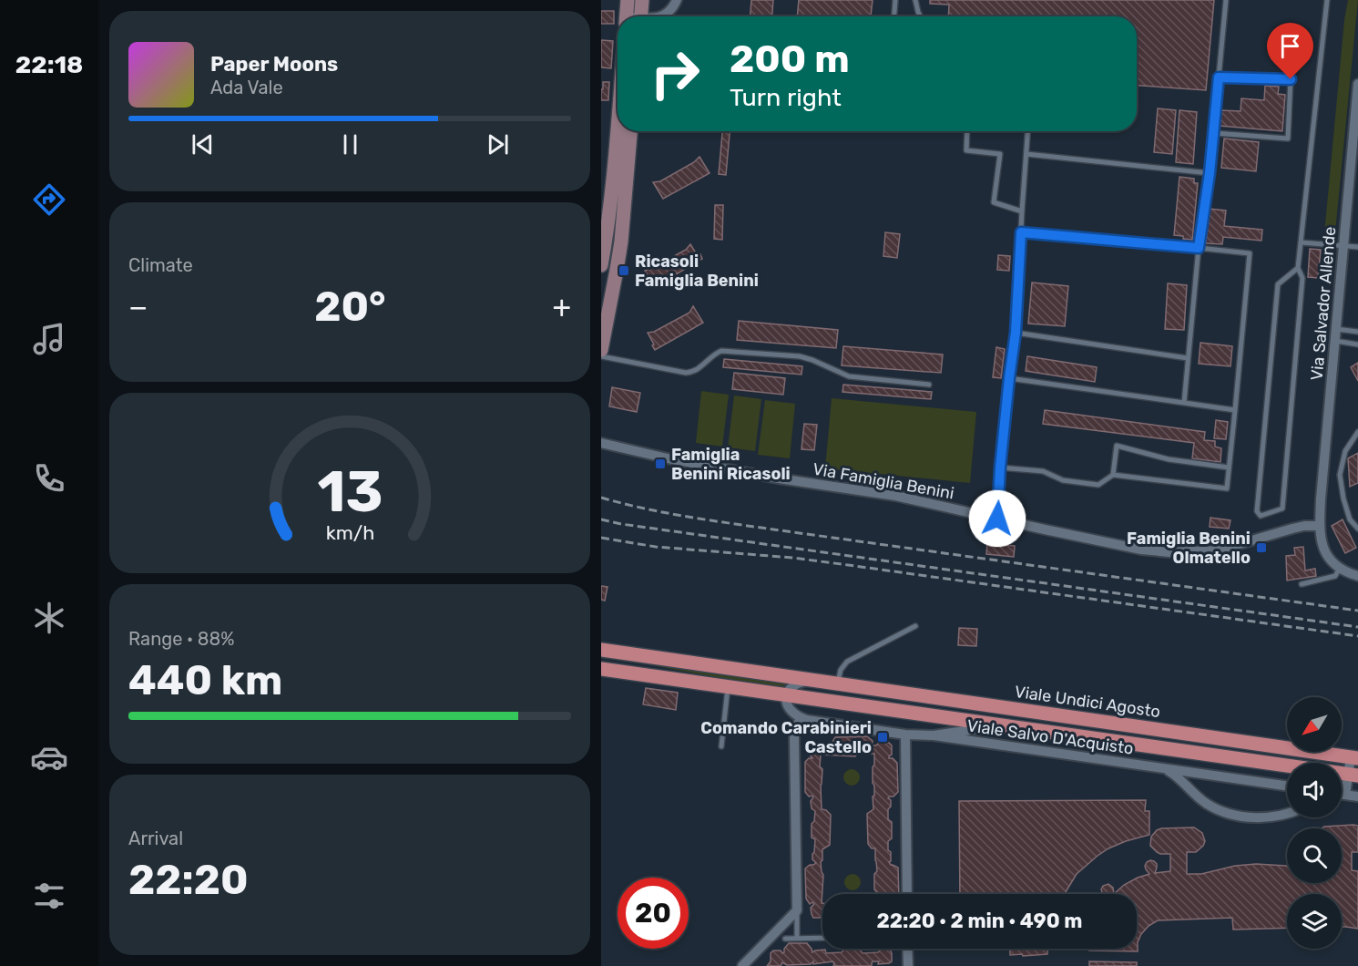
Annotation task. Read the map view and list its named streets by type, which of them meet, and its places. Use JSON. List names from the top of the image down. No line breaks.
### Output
{"streets":{"main road":["Viale Undici Agosto"],"street":["Via Salvador Allende","Via Famiglia Benini","Viale Salvo D'Acquisto"]},"crossings":[["Via Salvador Allende","Via Famiglia Benini"]],"places":{"transit":["Ricasoli Famiglia Benini","Famiglia Benini Ricasoli","Famiglia Benini Olmatello","Comando Carabinieri Castello"]},"north":"bottom left","page":{"tabs":"22:18","turn":["200 m","Turn right"],"song":["Paper Moons","Ada Vale"],"tile":["Climate",["Range · 88%","440 km"],["Arrival","22:20"]],"heat":["−","20°","+"],"limit":"20","trip":"22:20 · 2 min · 490 m","gauge":["13","km/h"]}}
